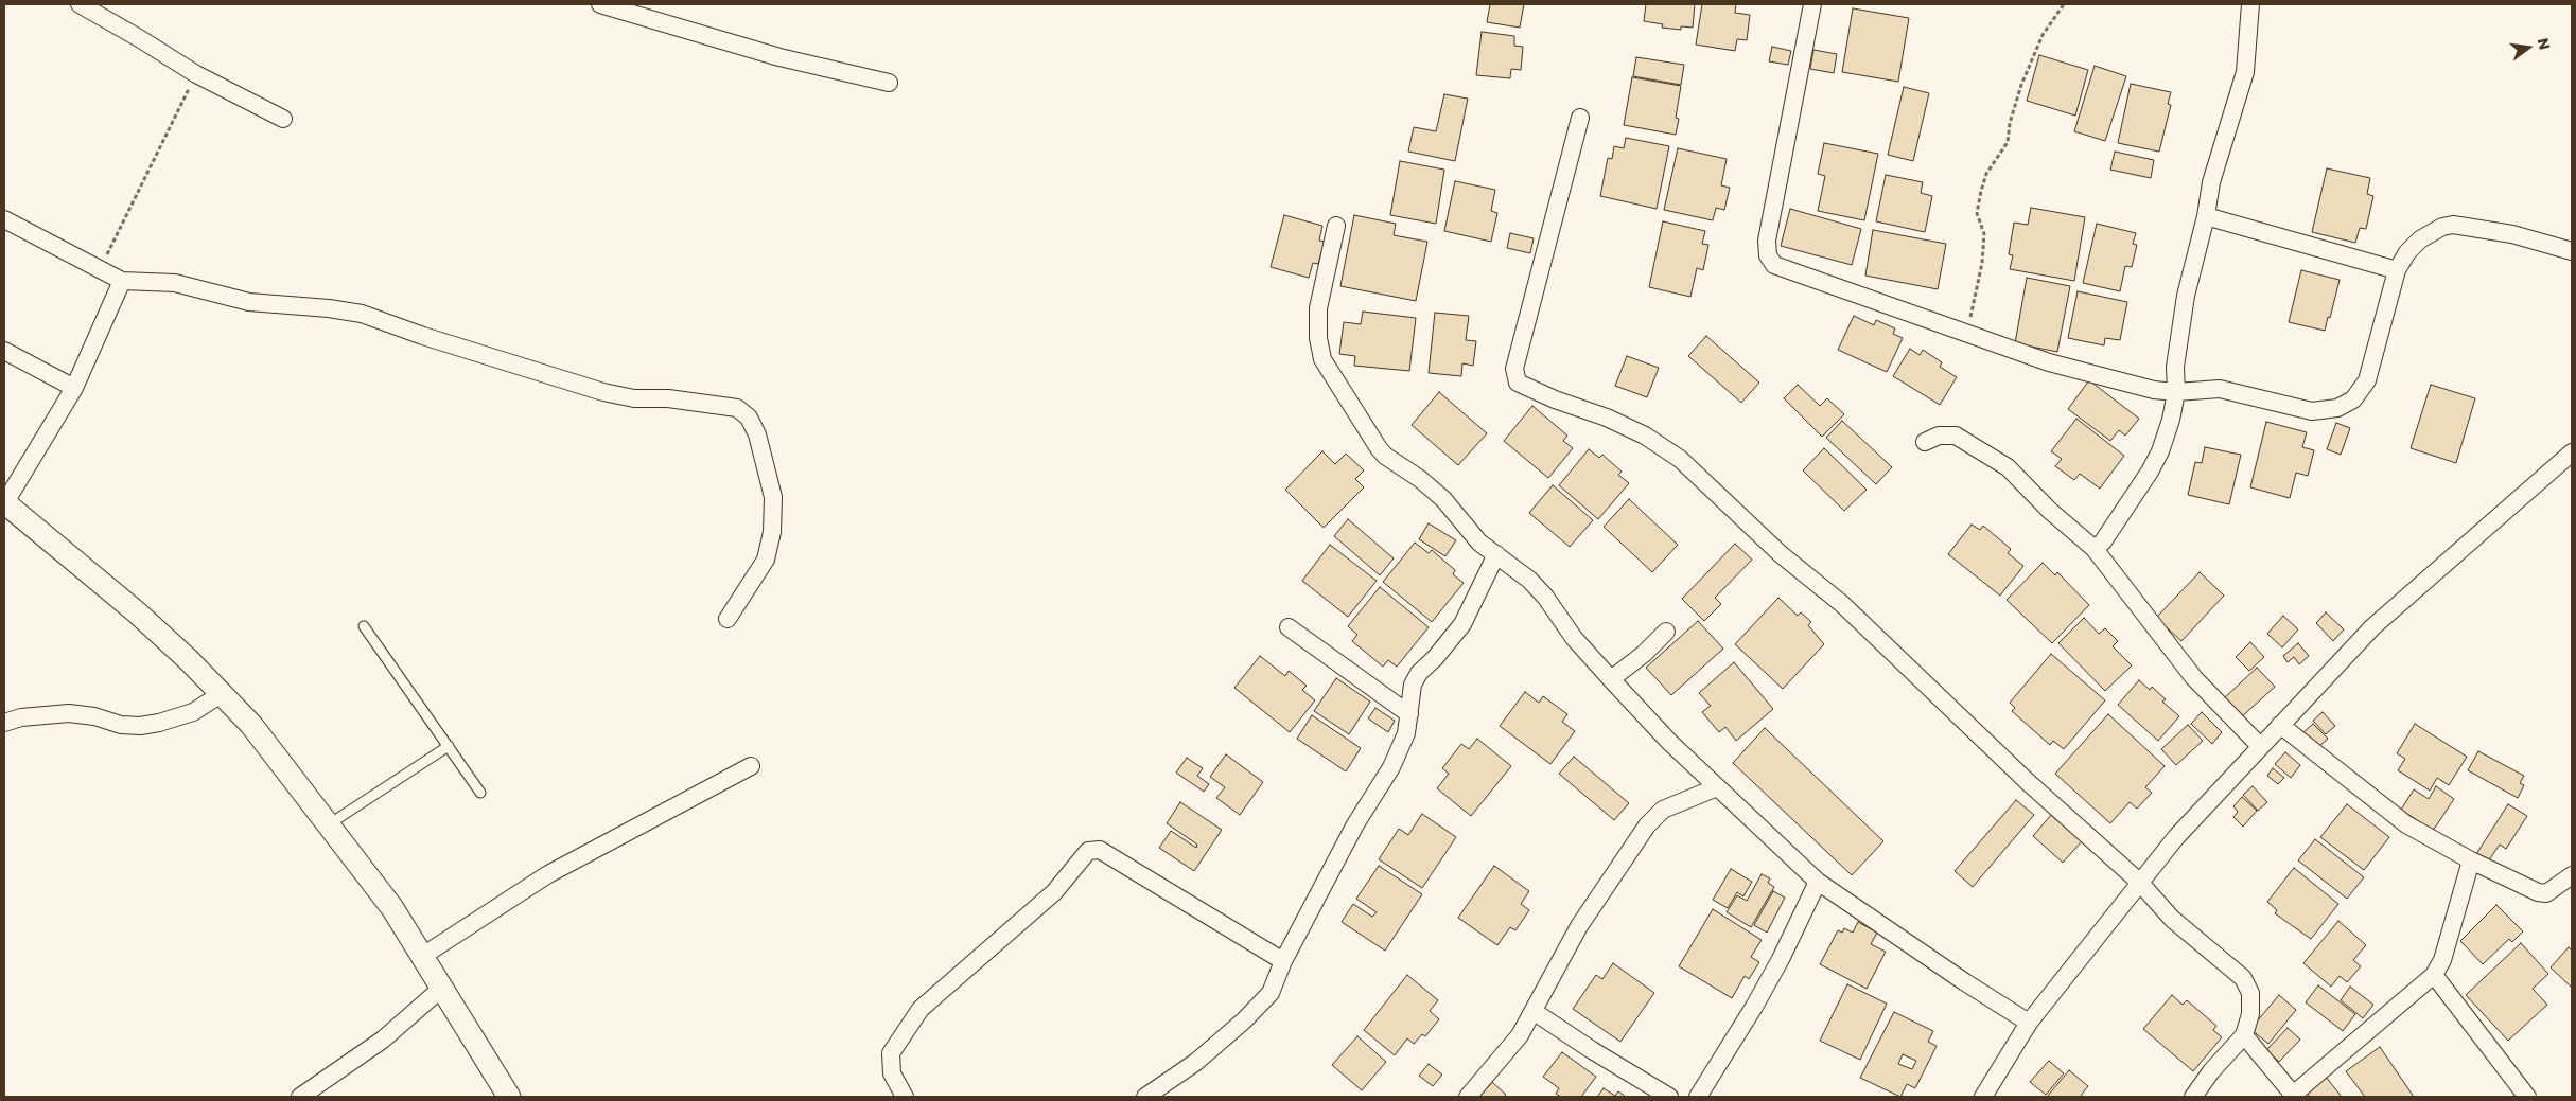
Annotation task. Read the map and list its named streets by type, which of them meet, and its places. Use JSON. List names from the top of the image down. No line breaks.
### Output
{"north":"right"}
